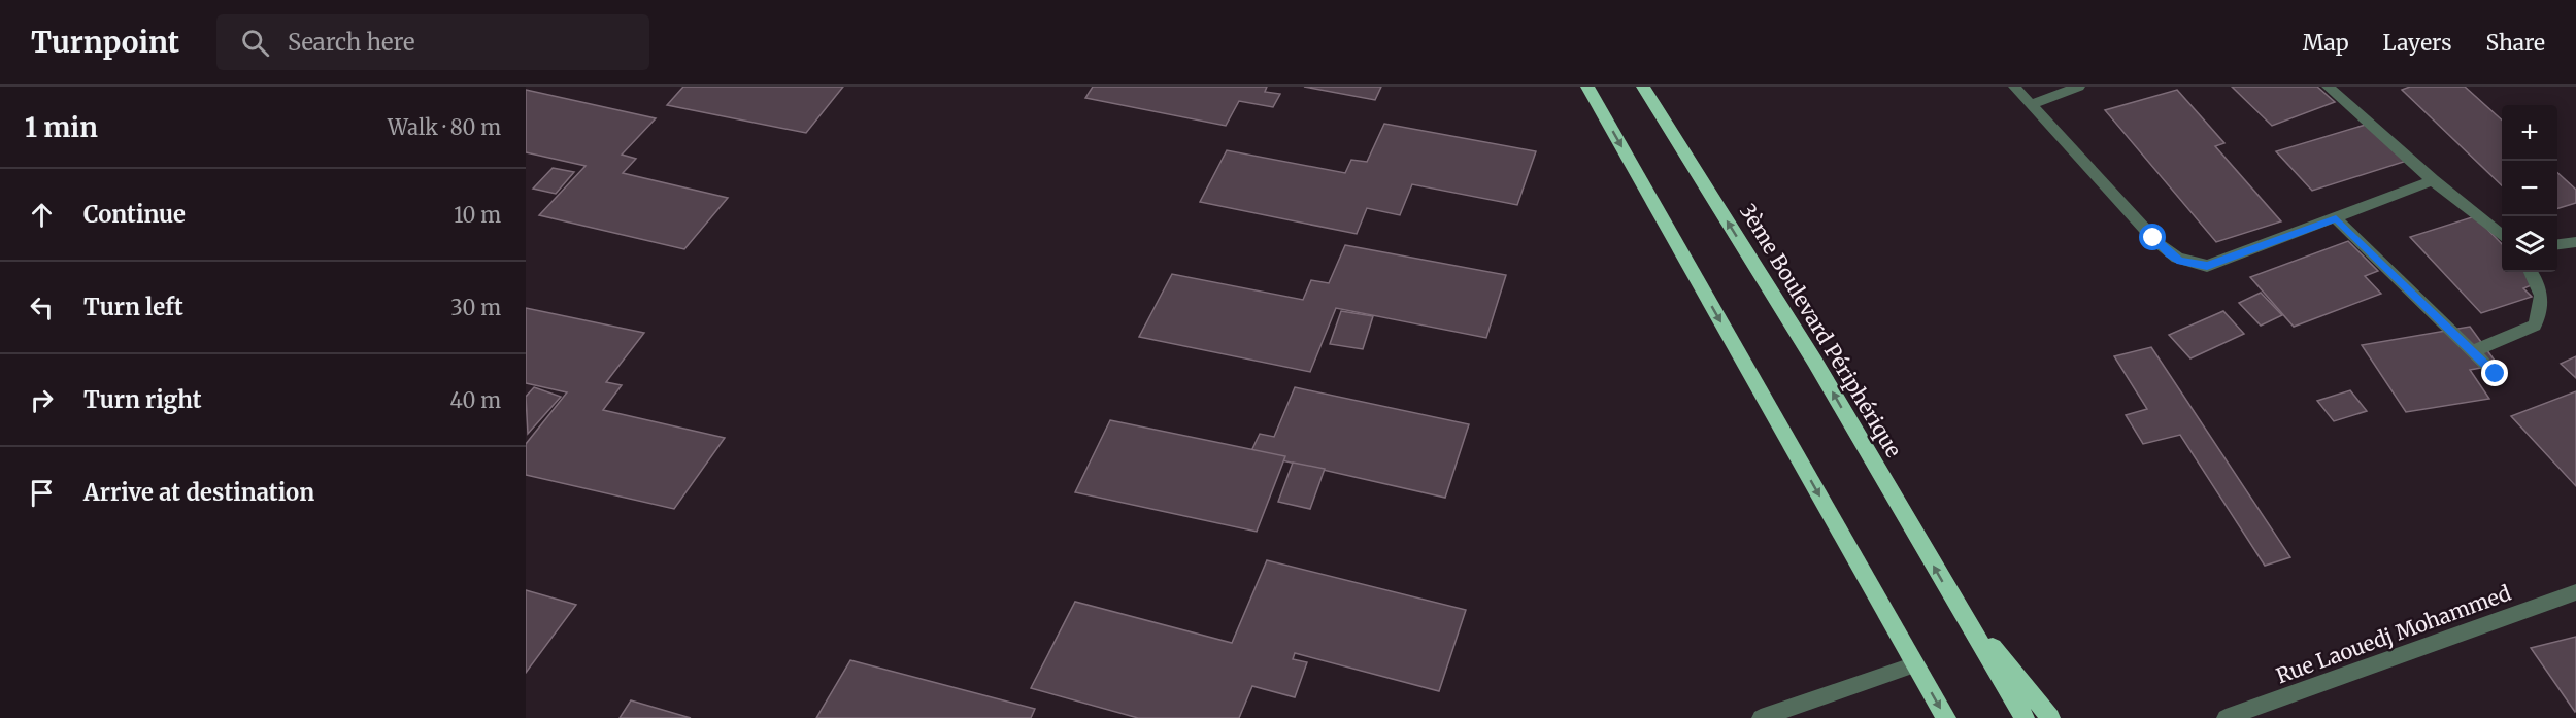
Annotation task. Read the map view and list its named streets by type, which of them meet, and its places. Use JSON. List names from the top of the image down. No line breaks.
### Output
{"streets":{"highway":["3ème Boulevard Périphérique"],"street":["Rue Laouedj Mohammed"]},"page":{"header":"Turnpoint","search":"Search here","nav":["Map","Layers","Share"],"heading":["1 min","Walk · 80 m"],"map_buttons":["+","−"],"list":[["Continue","10 m"],["Turn left","30 m"],["Turn right","40 m"],"Arrive at destination"]}}
